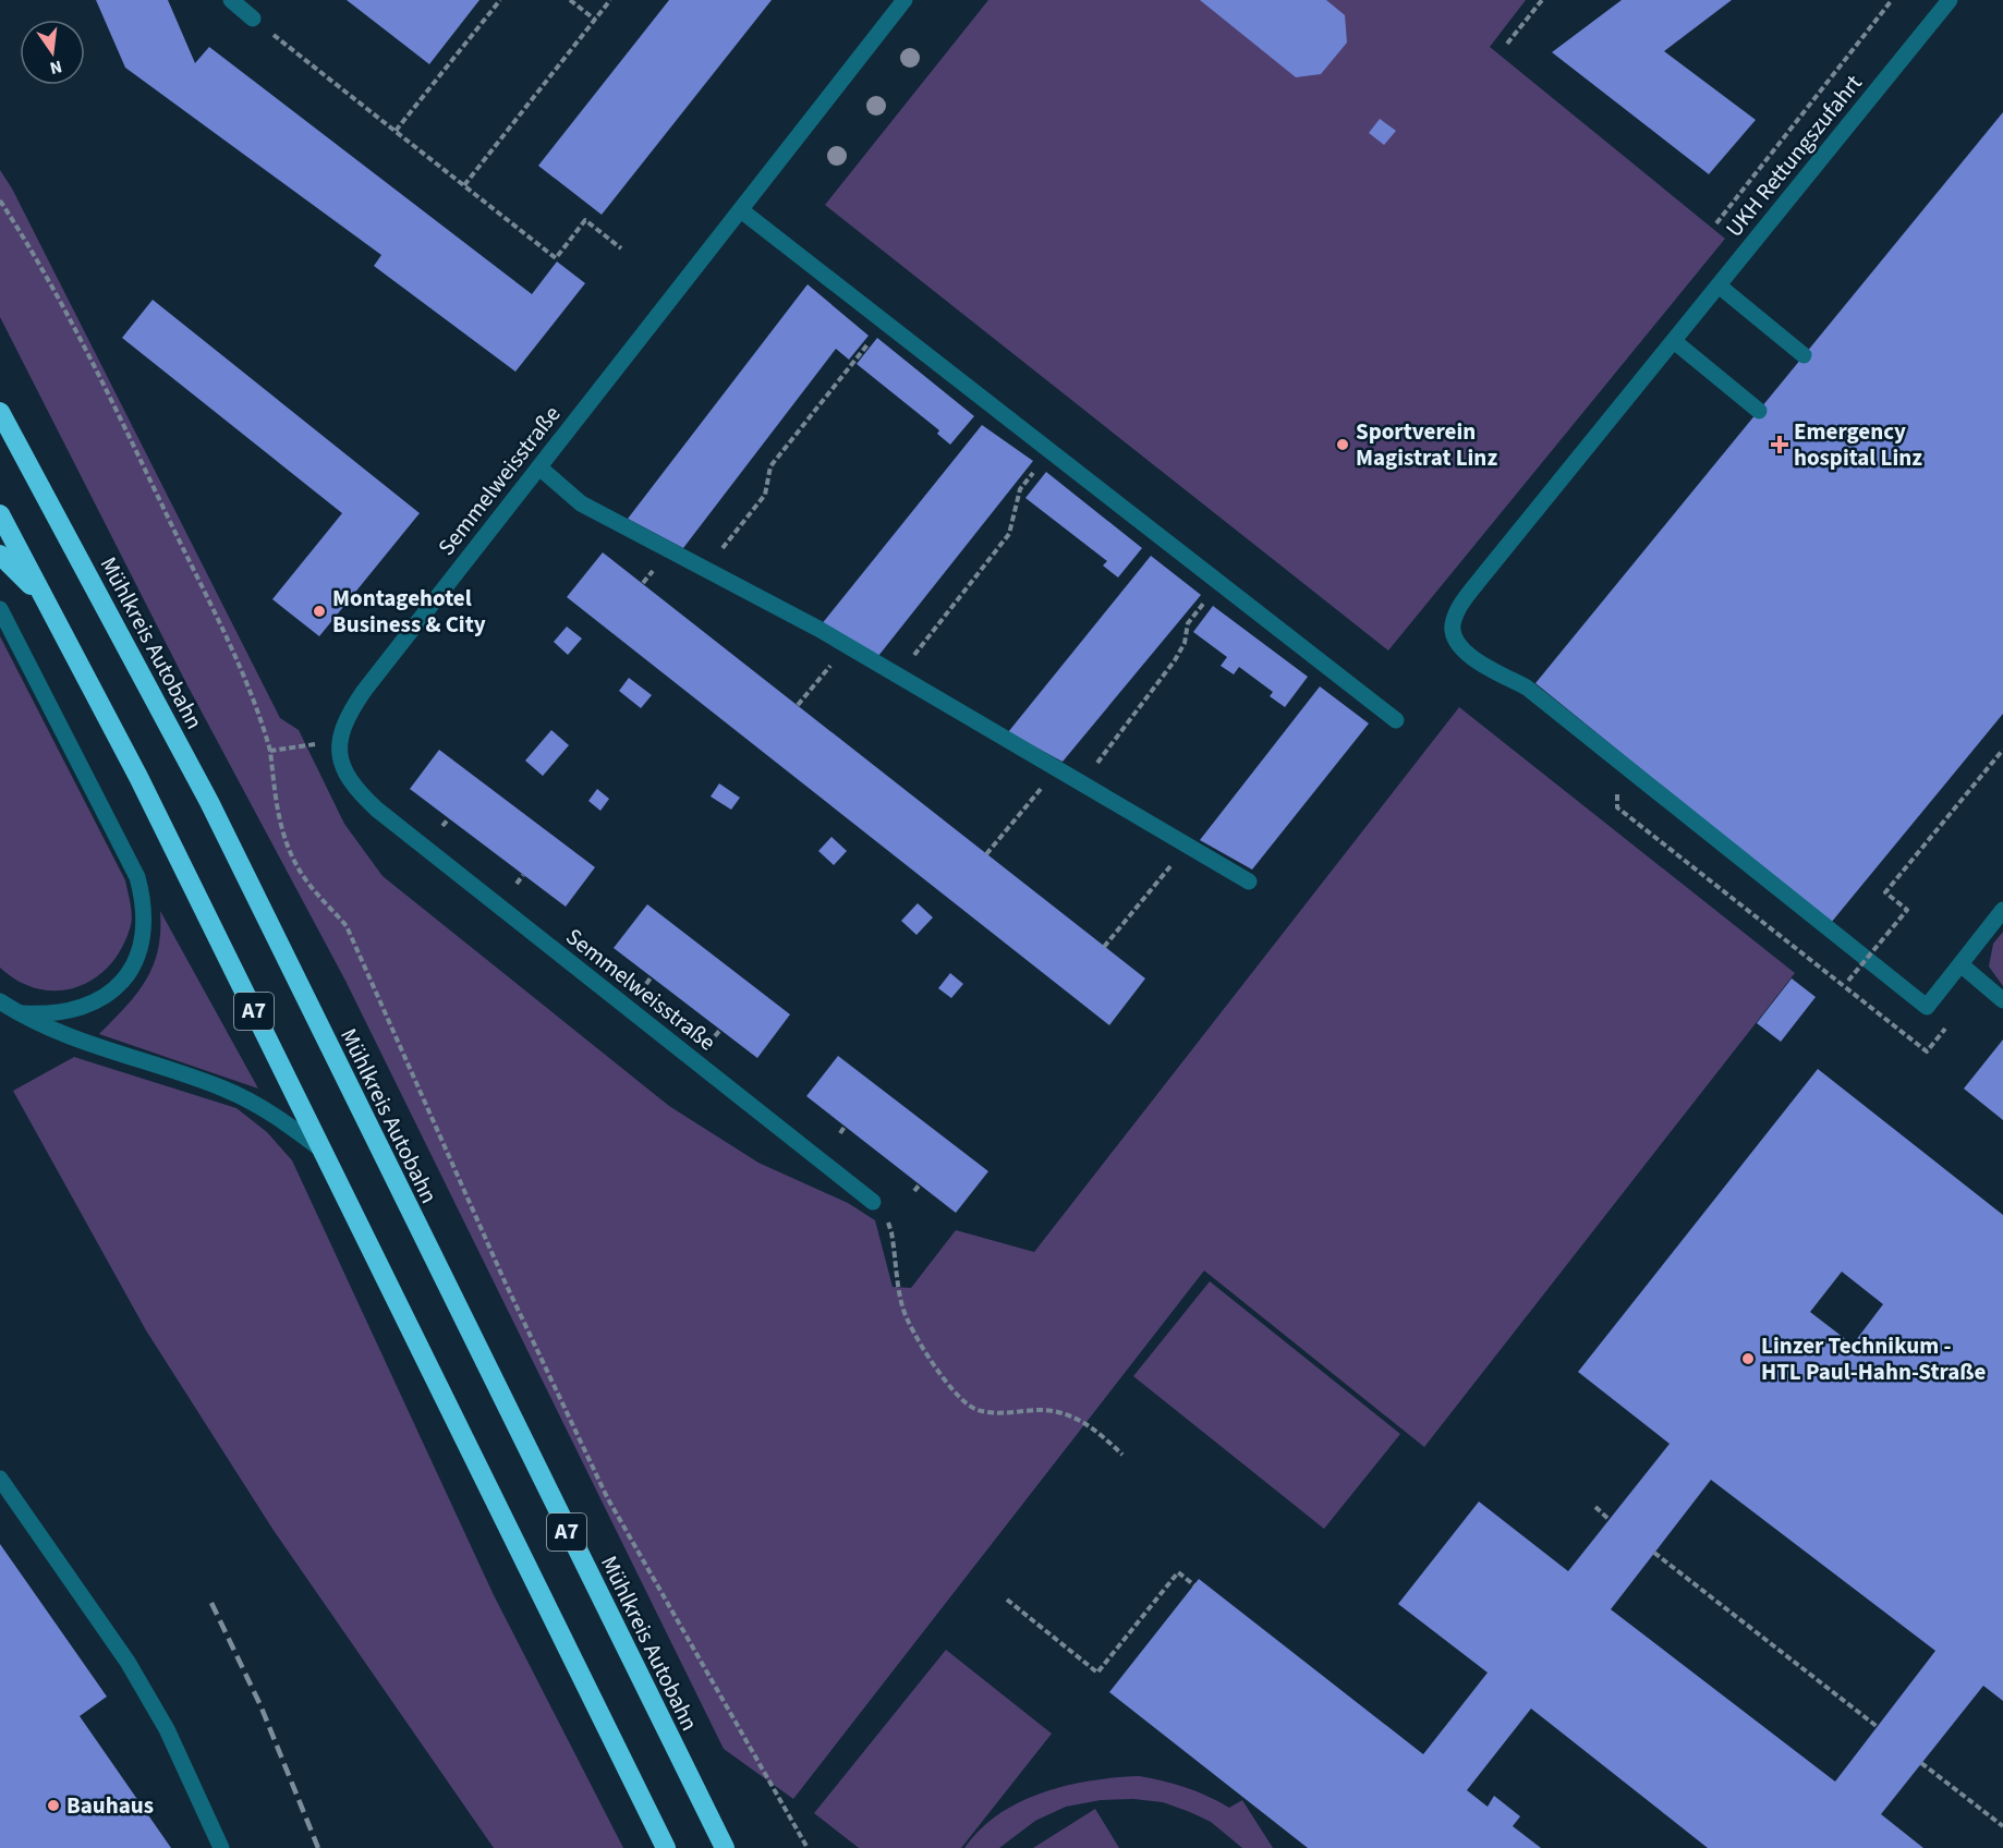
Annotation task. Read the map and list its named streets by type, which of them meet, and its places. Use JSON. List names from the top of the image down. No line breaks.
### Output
{"streets":{"highway":["Mühlkreis Autobahn","A7"],"street":["UKH Rettungszufahrt","Semmelweisstraße"]},"places":{"other":["Sportverein Magistrat Linz","Montagehotel Business & City","Linzer Technikum - HTL Paul-Hahn-Straße","Bauhaus"],"health":["Emergency hospital Linz"]},"north":"bottom"}
